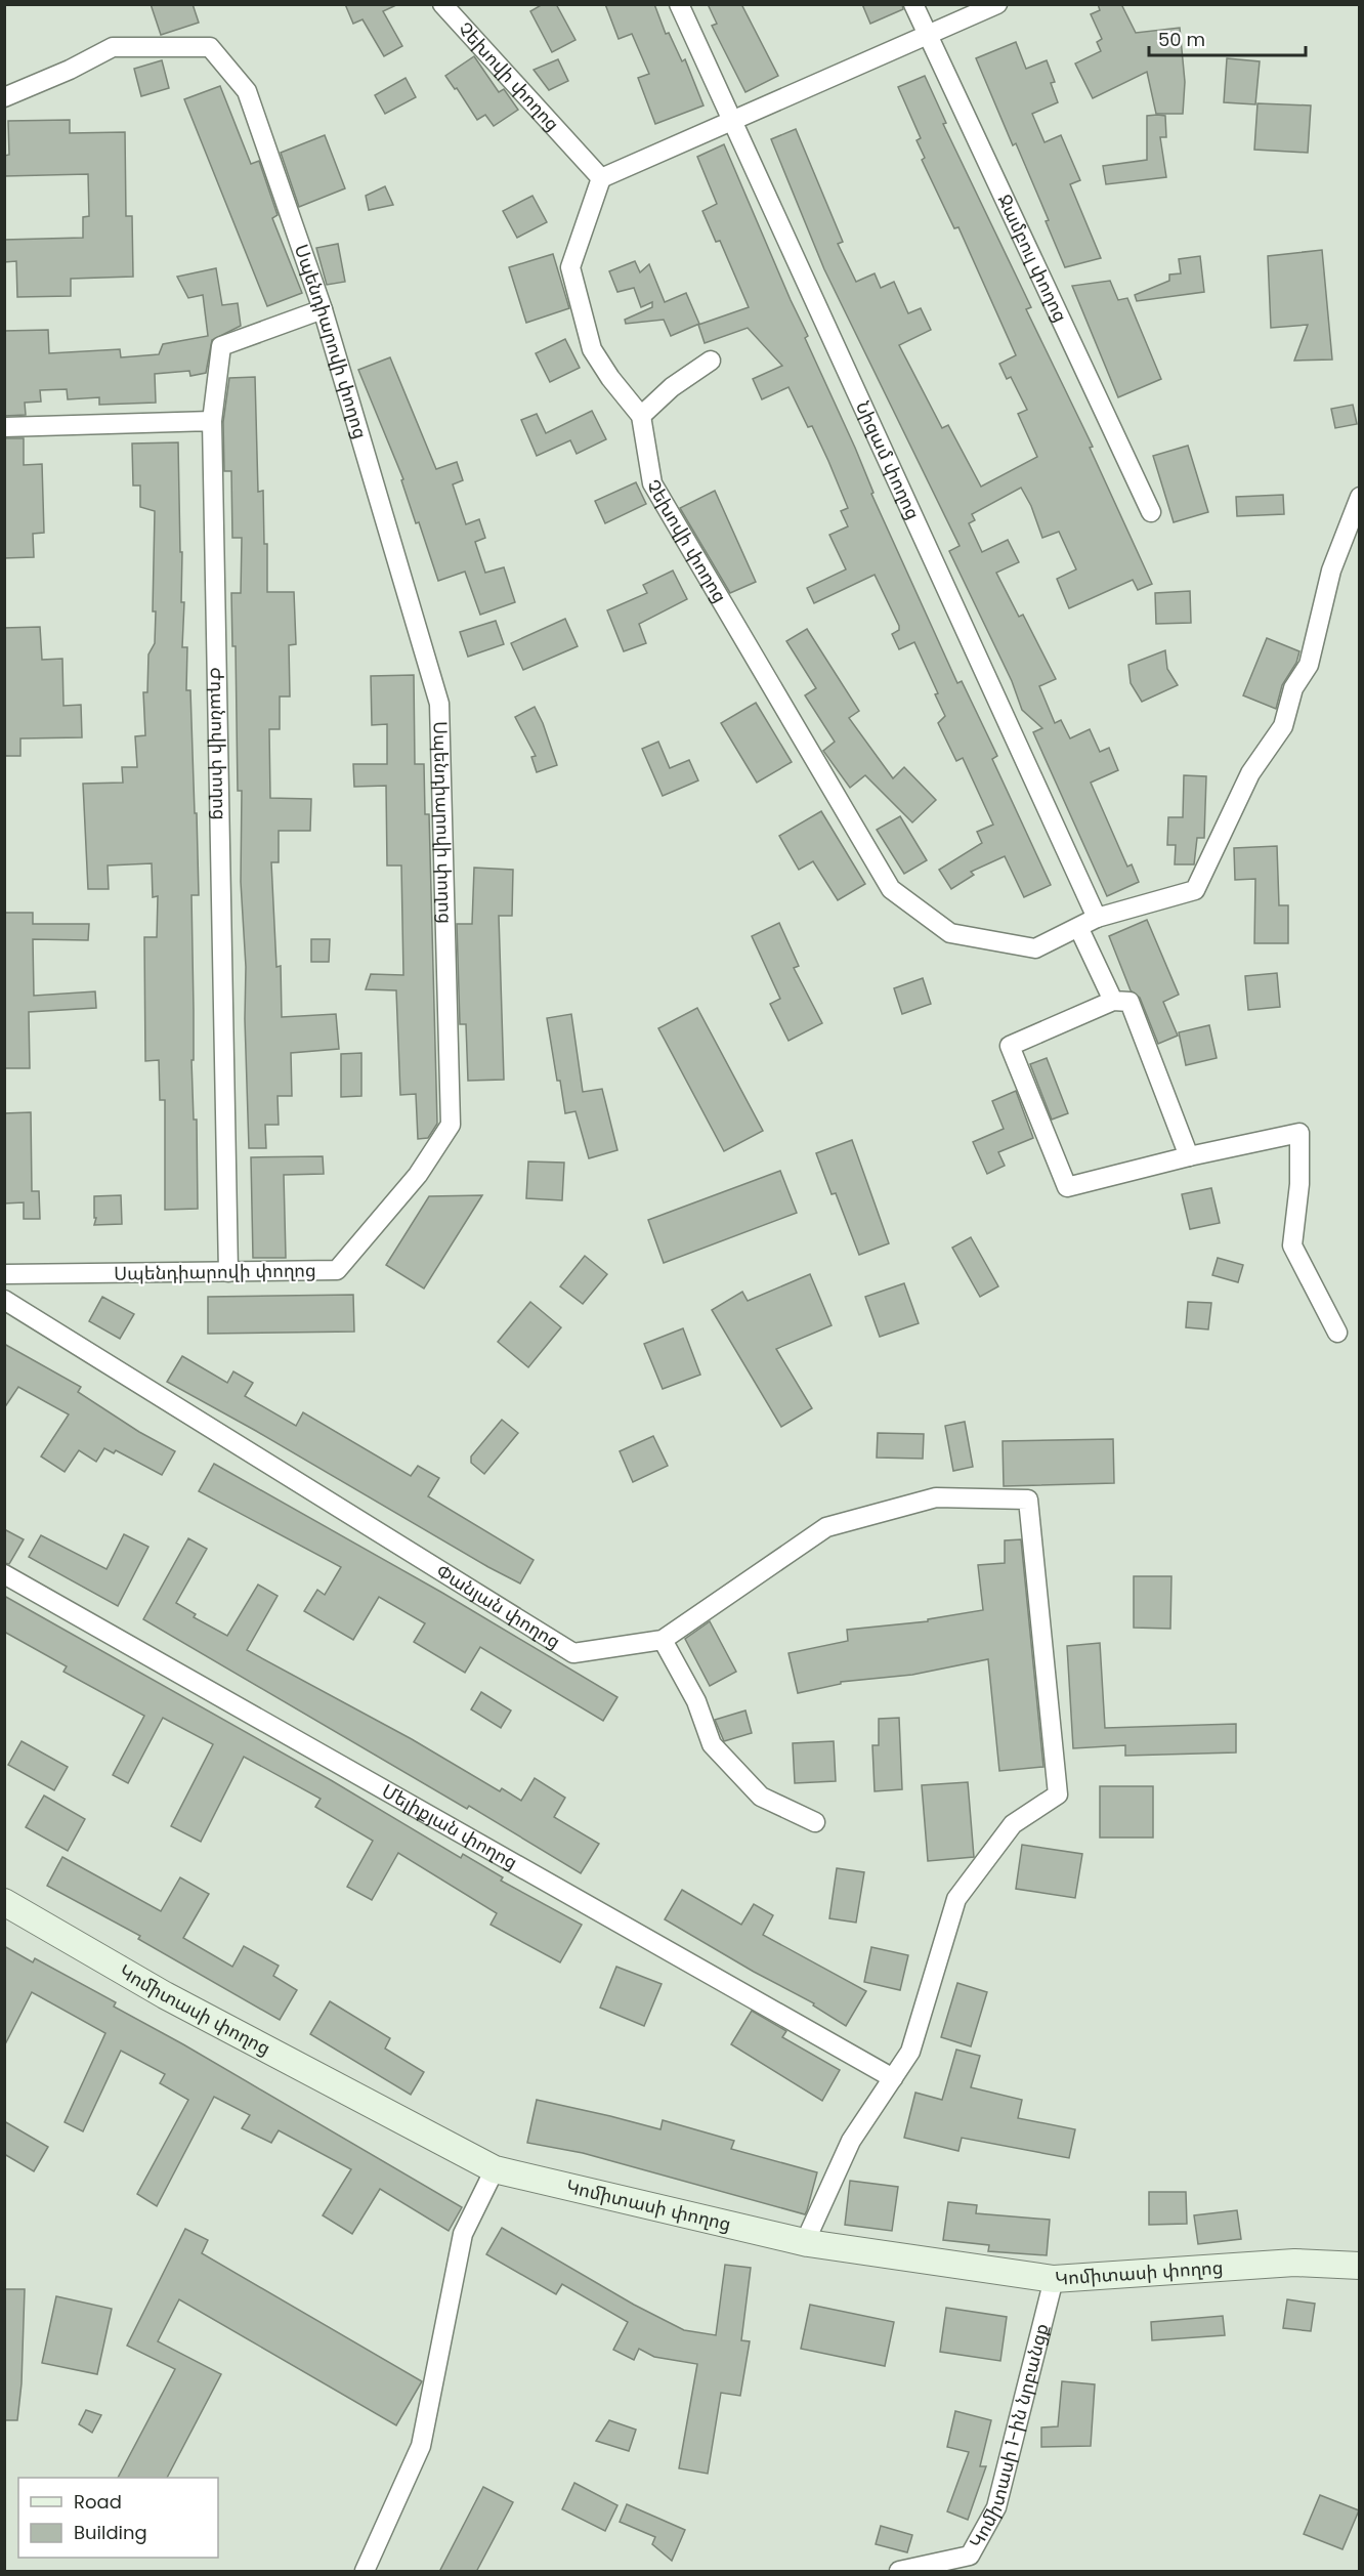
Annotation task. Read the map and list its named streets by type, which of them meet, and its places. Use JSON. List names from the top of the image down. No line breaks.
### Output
{"streets":{"main road":["Կոմիտասի փողոց"],"street":["Չեխովի փողոց","Ջամբուլ փողոց","Սպենդիարովի փողոց","Նիզամ փողոց","Ժդանովի փողոց","Փանյան փողոց","Մելիքյան փողոց","Կոմիտասի 1-ին նրբանցք"]},"crossings":[["Չեխովի փողոց","Նիզամ փողոց"],["Սպենդիարովի փողոց","Ժդանովի փողոց"],["Փանյան փողոց","Մելիքյան փողոց"],["Կոմիտասի փողոց","Կոմիտասի 1-ին նրբանցք"]],"legend":["Road","Building"],"scale_bar":"50 m"}
